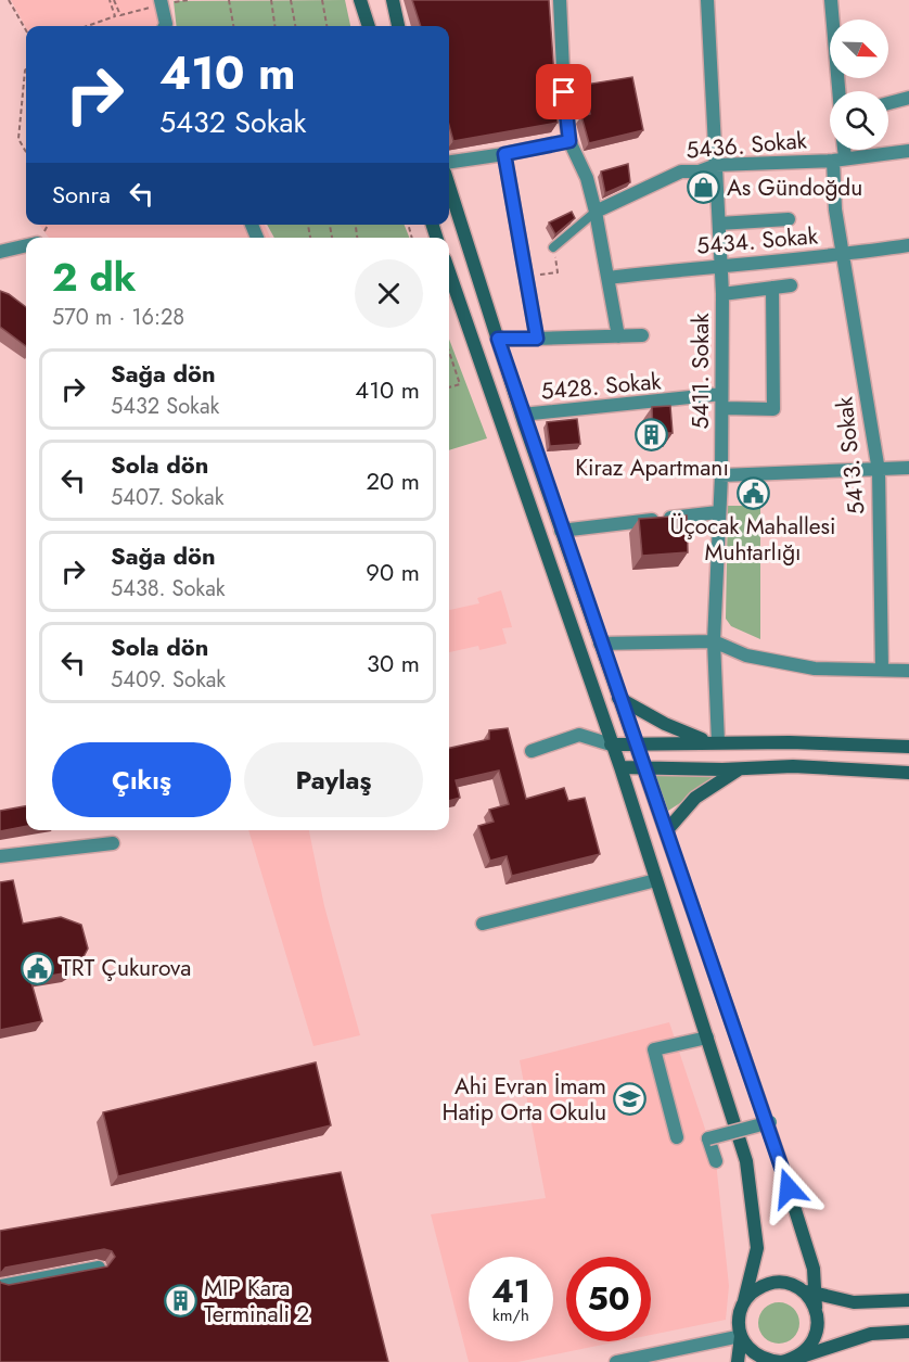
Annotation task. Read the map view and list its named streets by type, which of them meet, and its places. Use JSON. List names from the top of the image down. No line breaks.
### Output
{"streets":{"street":["5436. Sokak","5434. Sokak","5411. Sokak","5428. Sokak","5413. Sokak"]},"crossings":[["5436. Sokak","5411. Sokak"],["5436. Sokak","5413. Sokak"],["5434. Sokak","5411. Sokak"],["5434. Sokak","5413. Sokak"],["5411. Sokak","5428. Sokak"]],"places":{"shop":["As Gündoğdu"],"building":["Kiraz Apartmanı","MIP Kara Terminali 2"],"public building":["Üçocak Mahallesi Muhtarlığı","TRT Çukurova"],"school or university":["Ahi Evran İmam Hatip Orta Okulu"]},"north":"bottom right","page":{"turn":["410 m","5432 Sokak"],"then":"Sonra","heading":["2 dk","570 m · 16:28"],"list":[{"name":"Sağa dön","note":"5432 Sokak","value":"410 m"},{"name":"Sola dön","note":"5407. Sokak","value":"20 m"},{"name":"Sağa dön","note":"5438. Sokak","value":"90 m"},{"name":"Sola dön","note":"5409. Sokak","value":"30 m"}],"buttons":["Çıkış","Paylaş"],"speed":"41 km/h","limit":"50"}}
